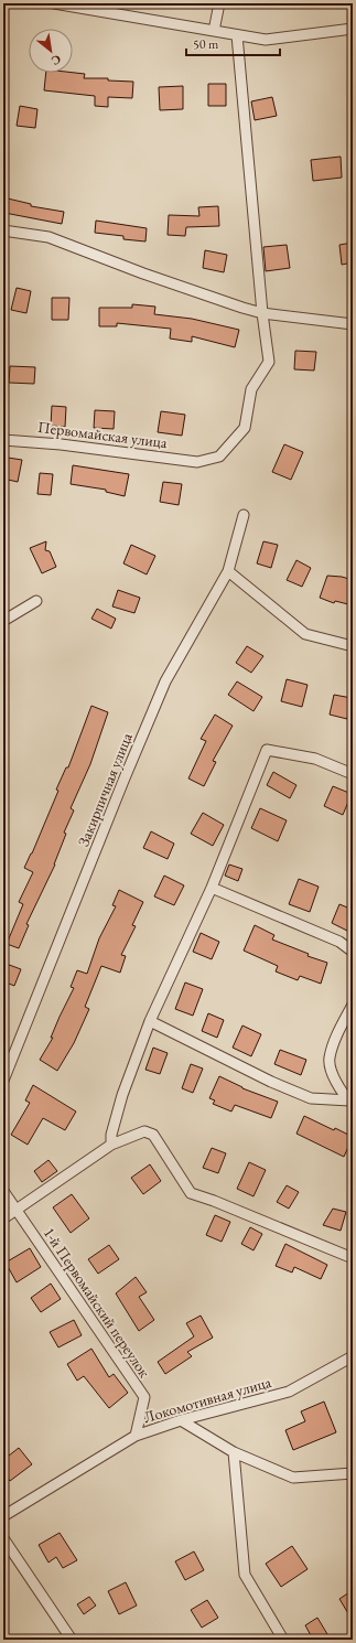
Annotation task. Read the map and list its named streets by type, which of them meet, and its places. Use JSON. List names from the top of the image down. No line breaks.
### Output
{"streets":{"street":["Первомайская улица","Закирпичная улица","1-й Первомайский переулок","Локомотивная улица"]},"crossings":[["1-й Первомайский переулок","Локомотивная улица"]],"scale_bar":"50 m","north":"bottom right"}
